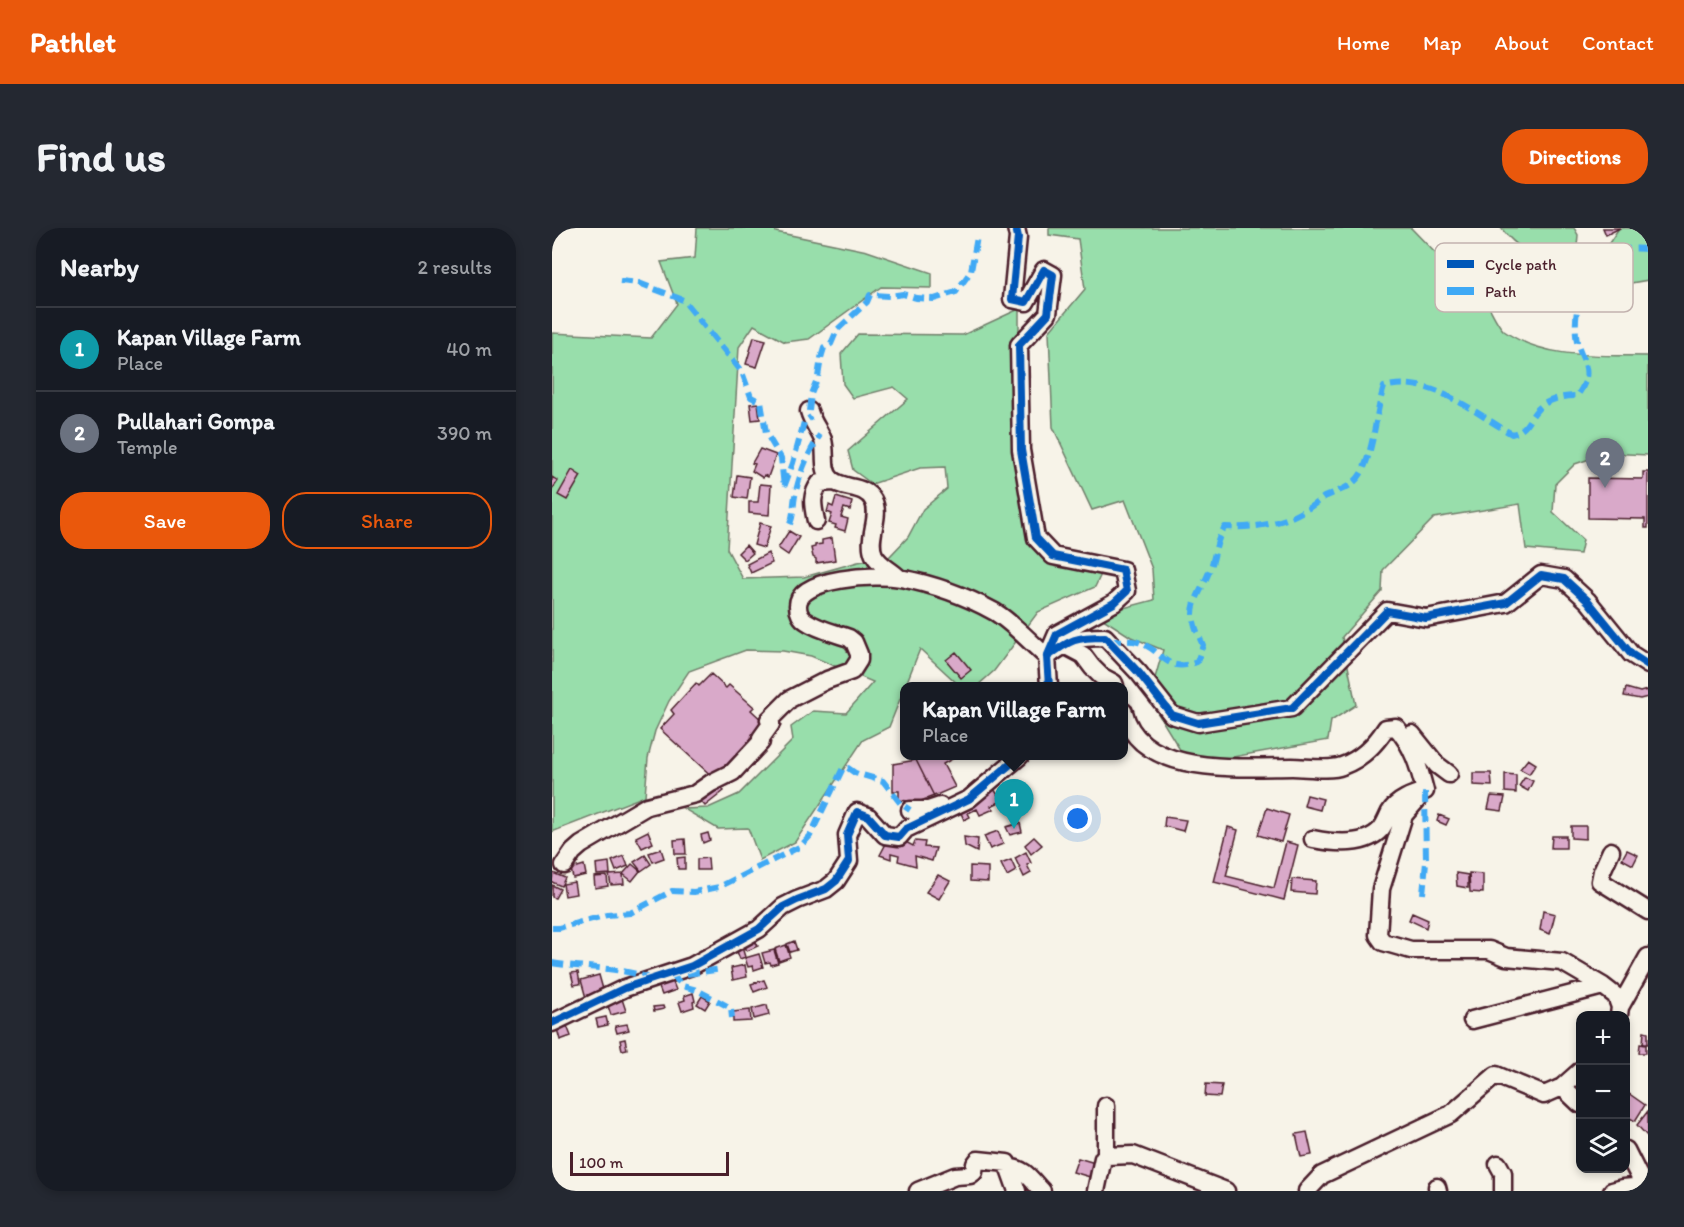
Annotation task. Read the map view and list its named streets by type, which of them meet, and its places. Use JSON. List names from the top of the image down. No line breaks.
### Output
{"legend":["Cycle path","Path"],"scale_bar":"100 m","page":{"header":"Pathlet","nav":["Home","Map","About","Contact"],"buttons":["Directions",["Save","Share"]],"title":"Find us","heading":["Nearby","2 results"],"list":[{"mark":"1","name":"Kapan Village Farm","note":"Place","value":"40 m"},{"mark":"2","name":"Pullahari Gompa","note":"Temple","value":"390 m"}],"pins":["2","1"],"popup":["Kapan Village Farm","Place"],"map_buttons":["+","−"],"scale":"100 m"}}
